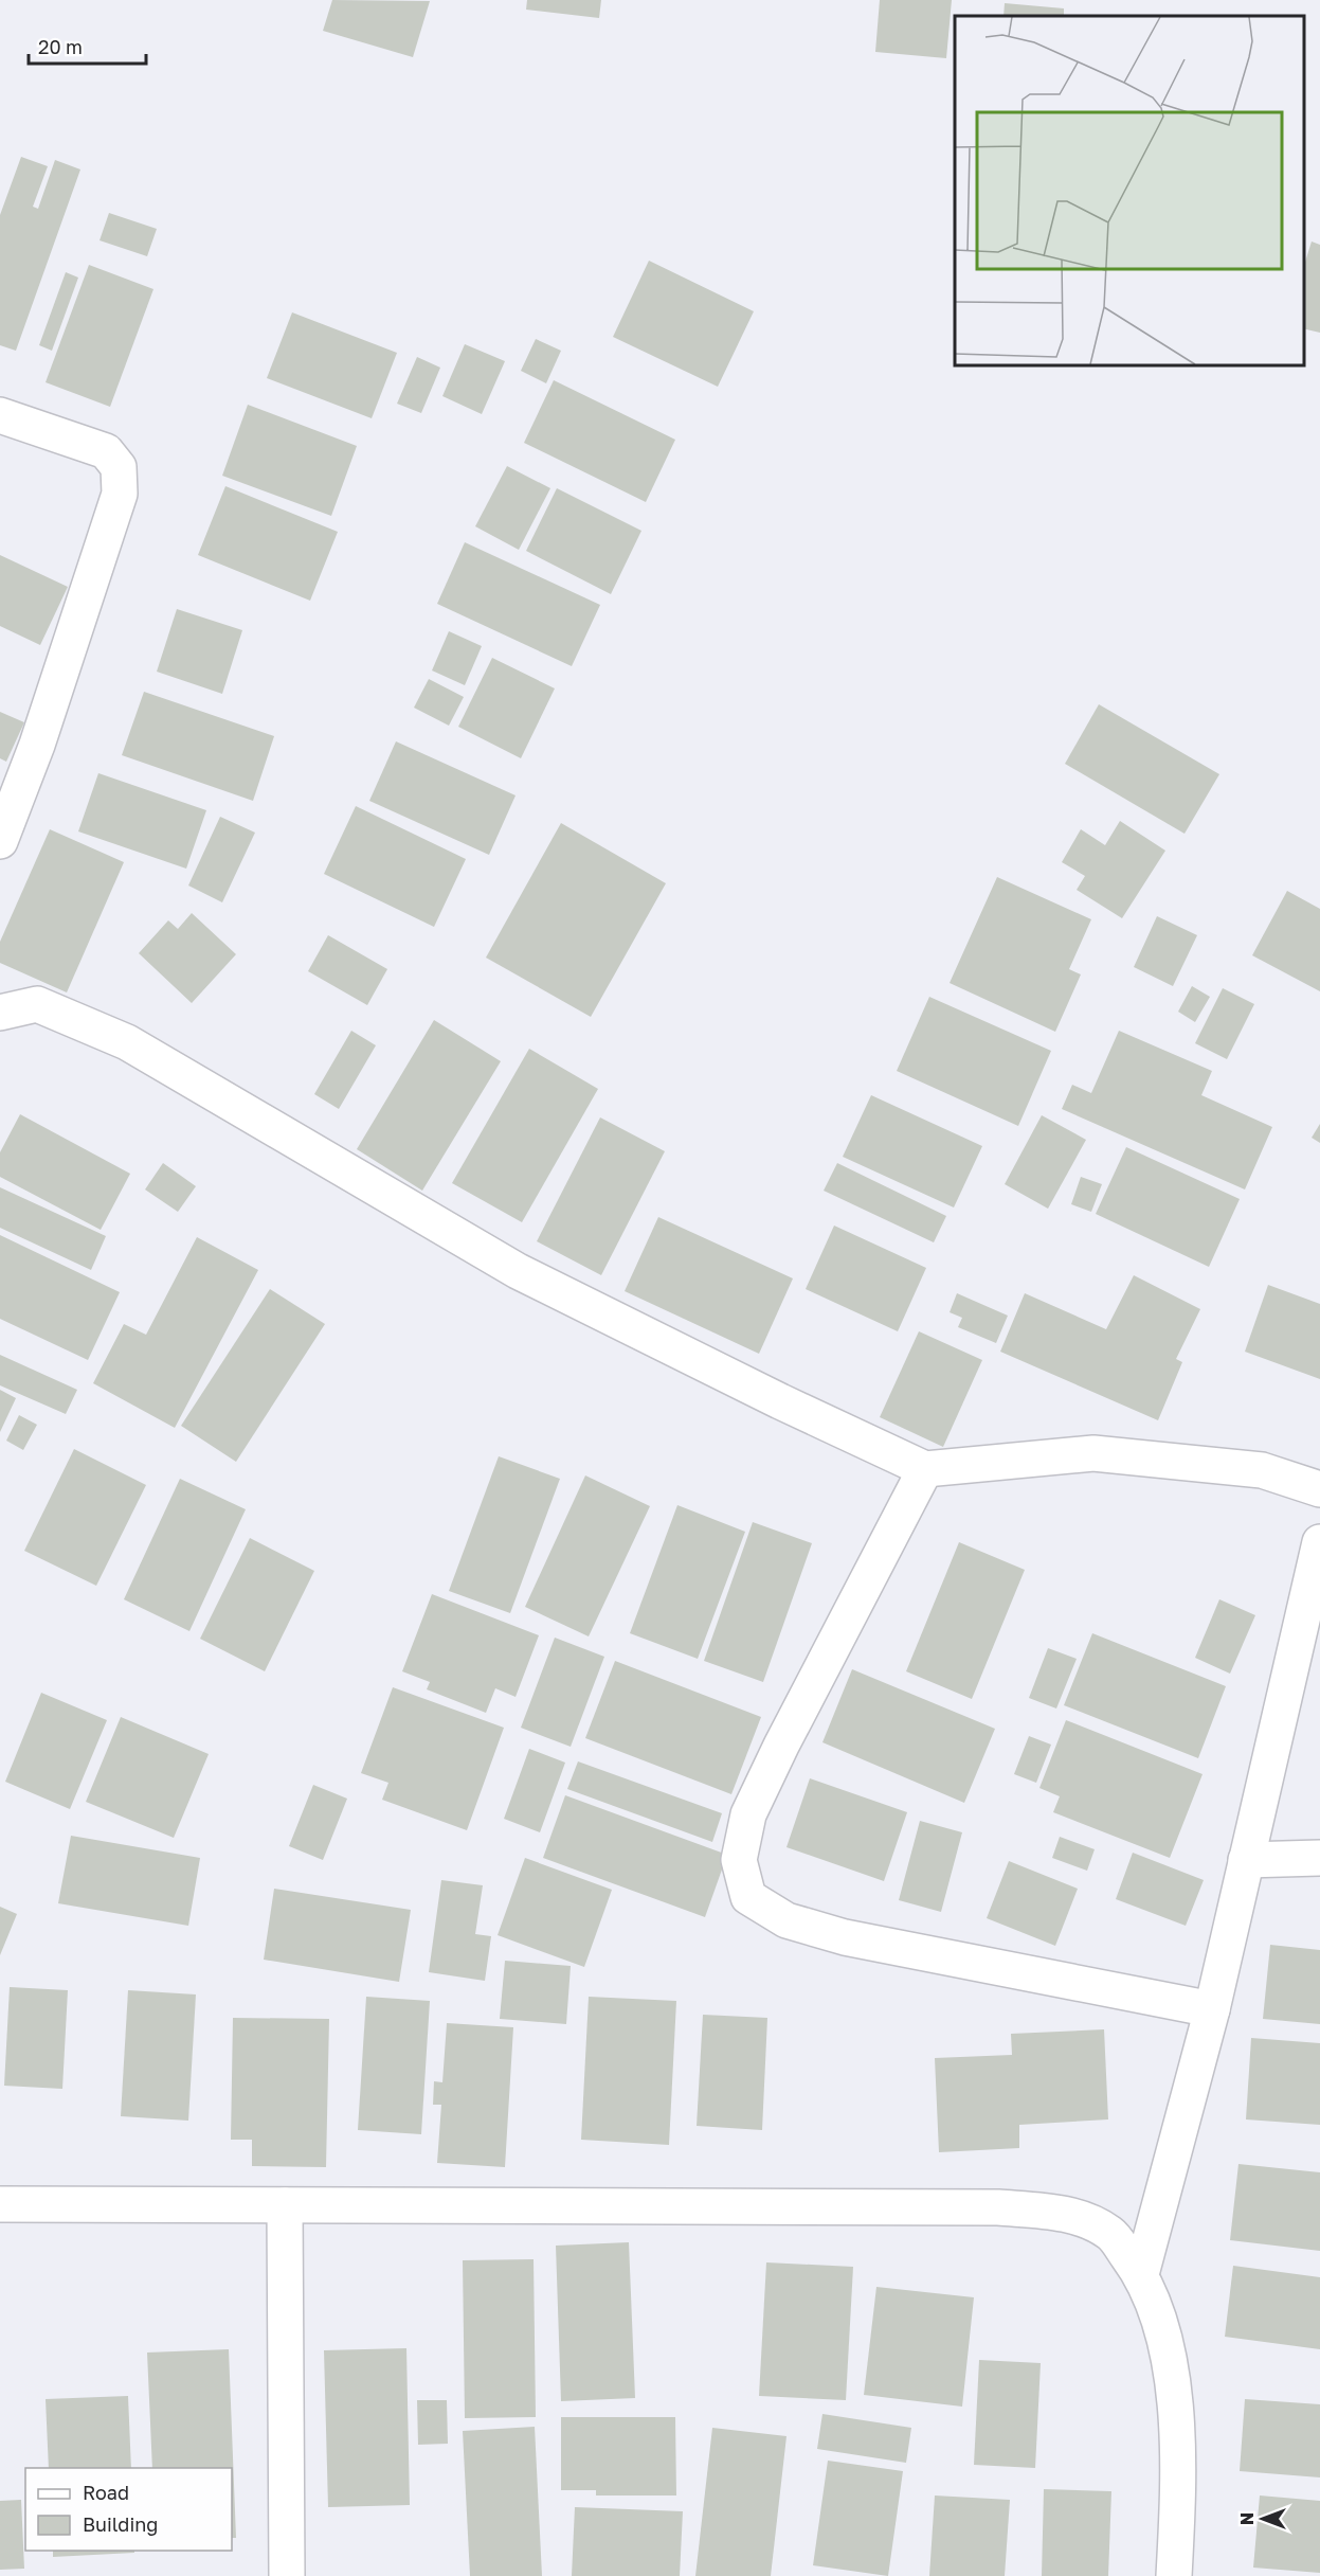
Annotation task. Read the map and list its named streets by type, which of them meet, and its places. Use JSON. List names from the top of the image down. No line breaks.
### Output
{"legend":["Road","Building"],"scale_bar":"20 m","north":"left"}
